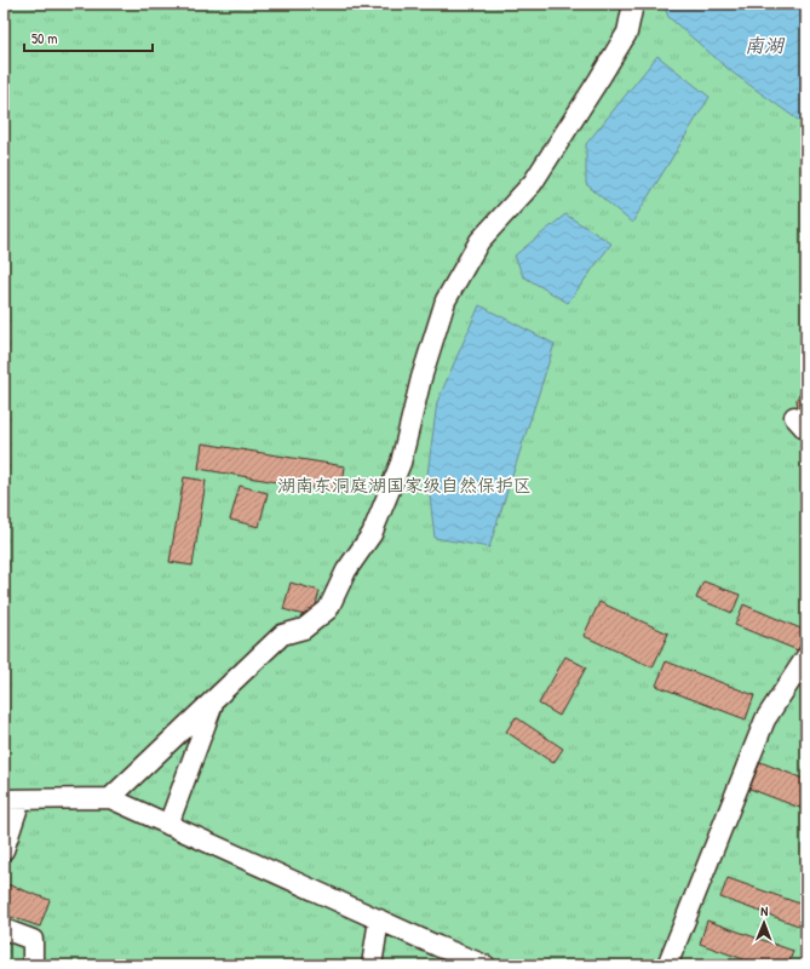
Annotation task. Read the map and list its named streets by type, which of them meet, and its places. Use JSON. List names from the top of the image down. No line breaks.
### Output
{"water":["南湖"],"parks":["湖南东洞庭湖国家级自然保护区"],"scale_bar":"50 m","north":"top"}
